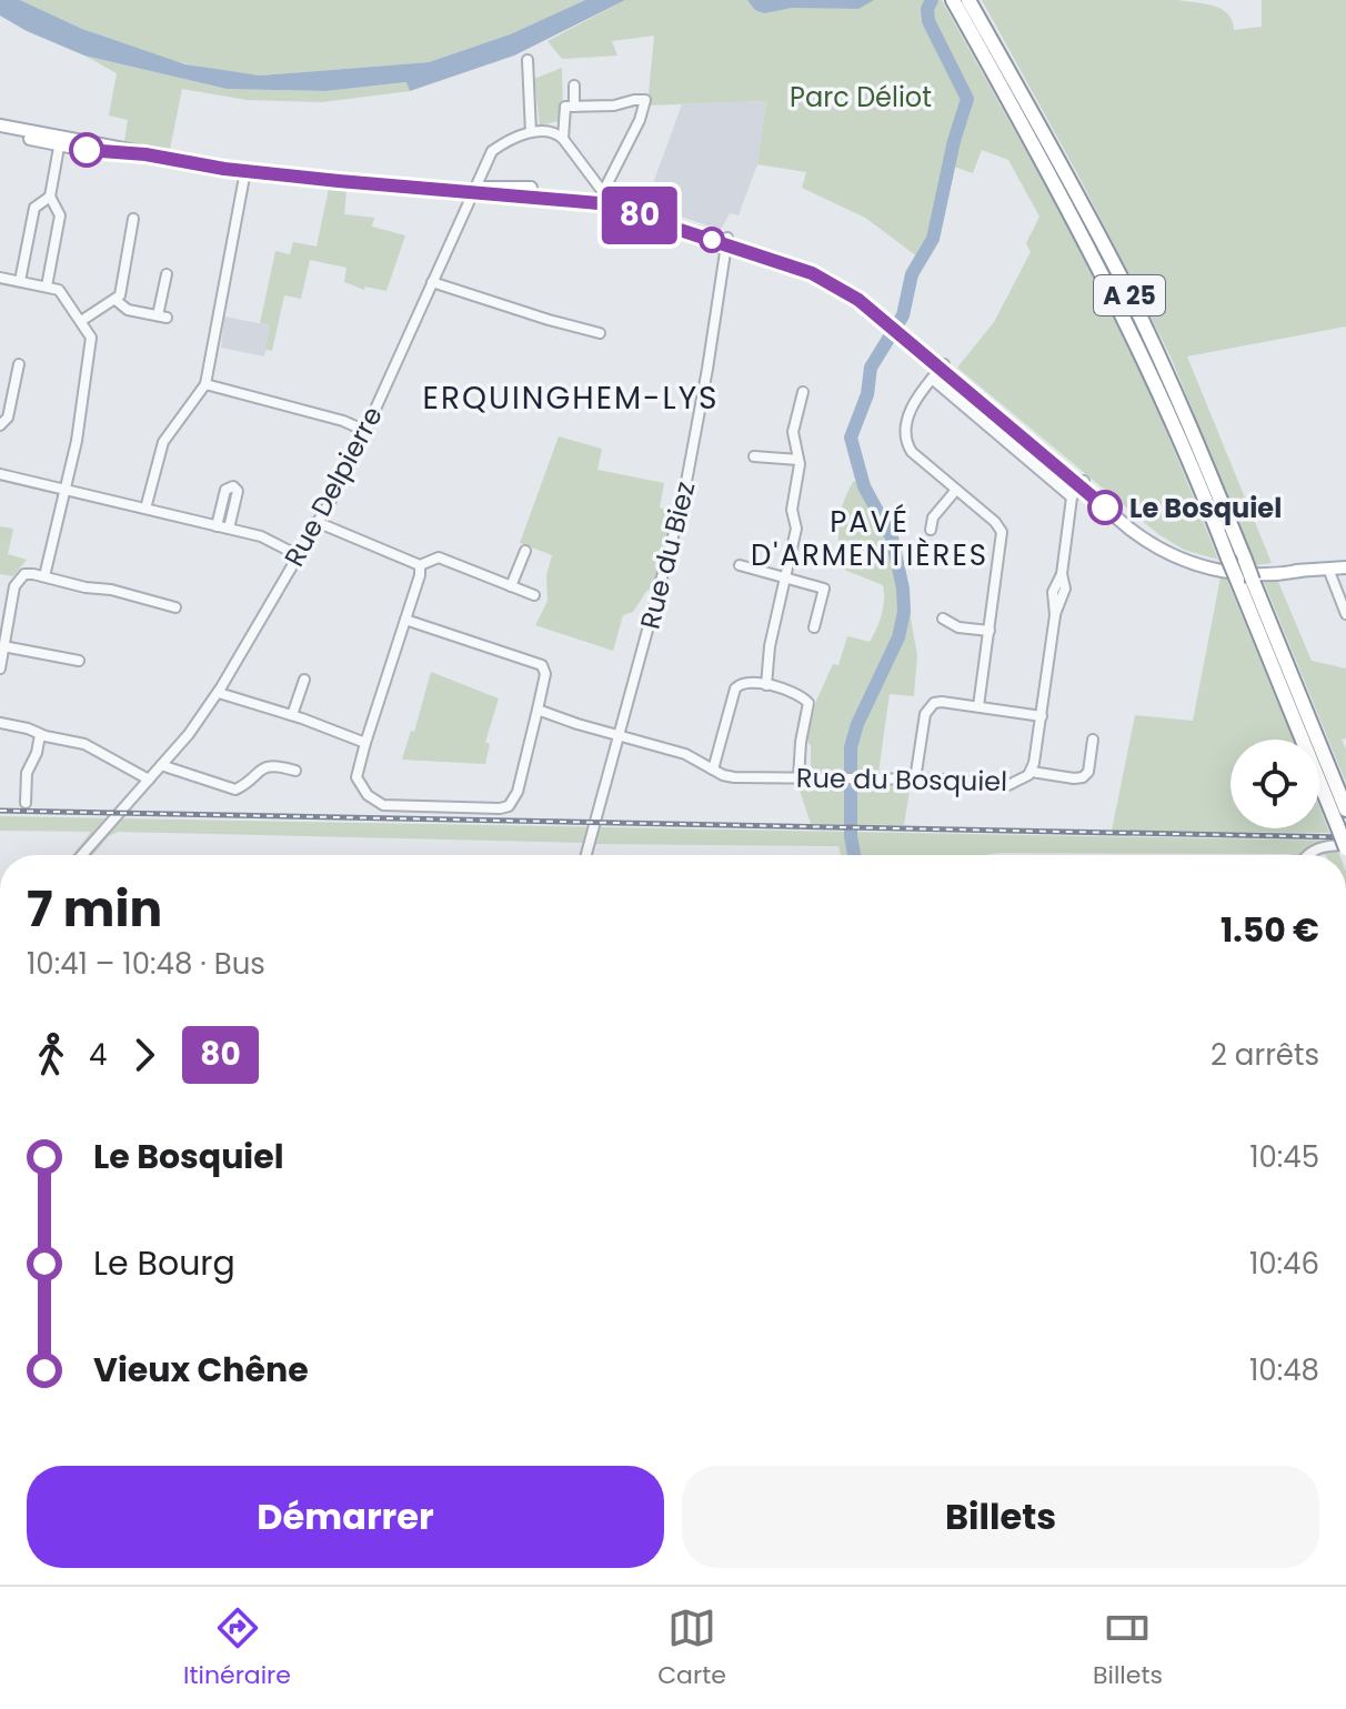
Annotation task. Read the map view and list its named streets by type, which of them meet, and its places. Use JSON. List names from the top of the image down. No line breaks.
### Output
{"streets":{"highway":["A 25"],"street":["Rue Delpierre","Rue du Biez","Rue du Bosquiel"]},"crossings":[["Rue du Biez","Rue du Bosquiel"]],"districts":["ERQUINGHEM-LYS","PAVÉ D'ARMENTIÈRES"],"parks":["Parc Déliot"],"places":["Le Bosquiel"],"lines":["bus line 80"],"page":{"on_map":"80","heading":["7 min","10:41 – 10:48 · Bus","1.50 €"],"legs":["4","80","2 arrêts"],"list":[{"name":"Le Bosquiel","value":"10:45"},{"name":"Le Bourg","value":"10:46"},{"name":"Vieux Chêne","value":"10:48"}],"buttons":["Démarrer","Billets"],"tabs":["Itinéraire","Carte","Billets"]}}
